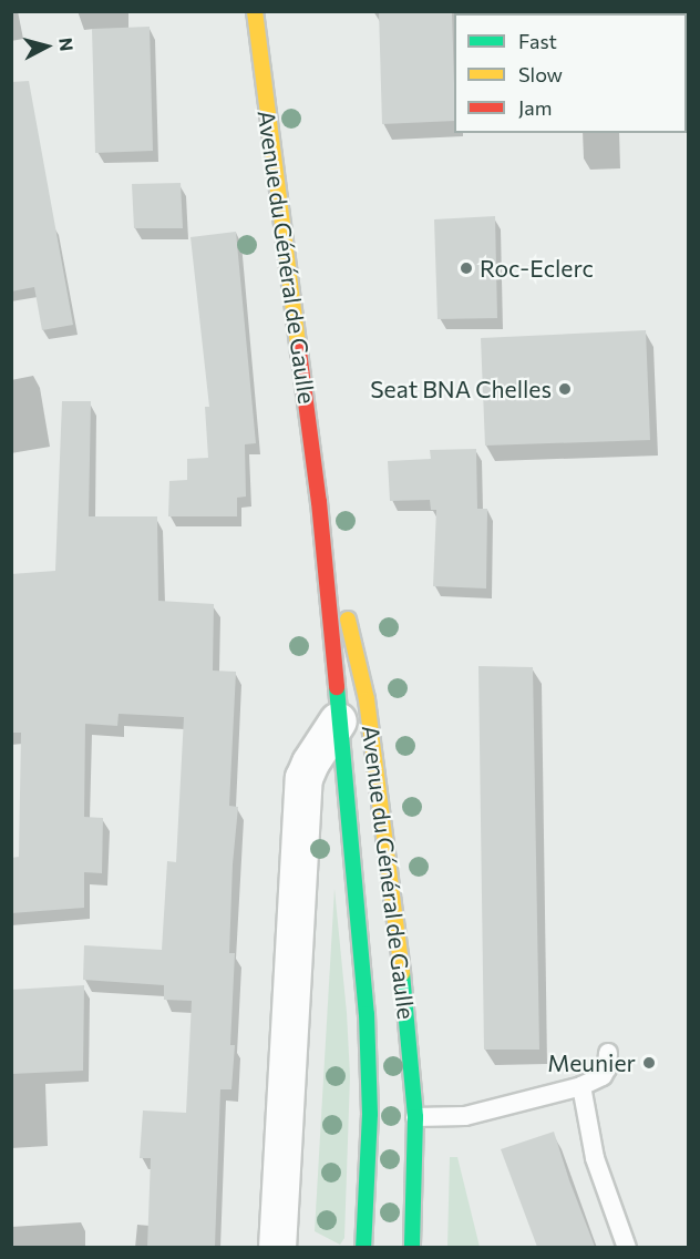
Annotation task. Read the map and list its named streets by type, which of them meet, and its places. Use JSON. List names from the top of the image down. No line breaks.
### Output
{"streets":{"main road":["Avenue du Général de Gaulle"]},"places":["Roc-Eclerc","Seat BNA Chelles","Meunier"],"legend":["Fast","Slow","Jam"],"north":"right"}
